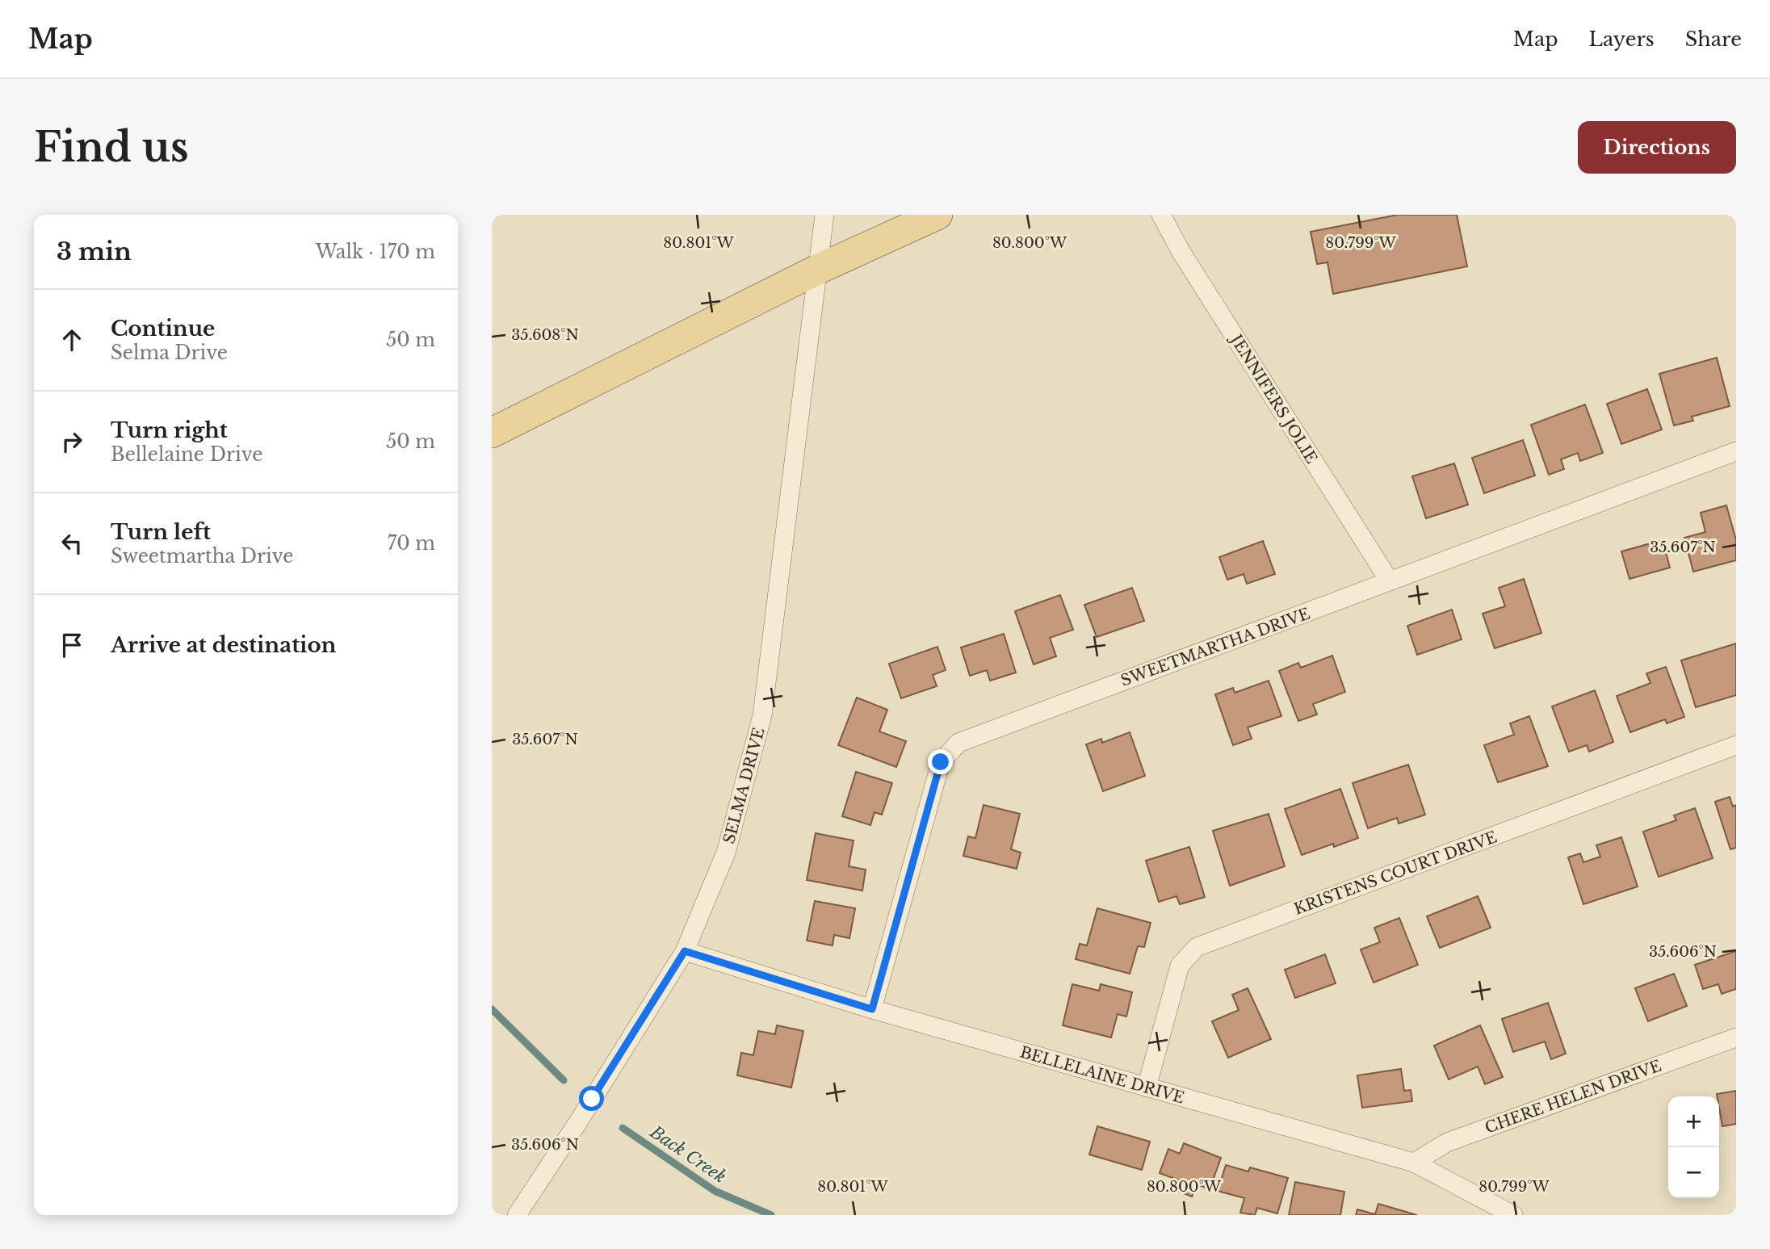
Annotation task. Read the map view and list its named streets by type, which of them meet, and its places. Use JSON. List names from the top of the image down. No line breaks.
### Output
{"streets":{"street":["JENNIFERS JOLIE","SWEETMARTHA DRIVE","SELMA DRIVE","KRISTENS COURT DRIVE","BELLELAINE DRIVE","CHERE HELEN DRIVE"]},"crossings":[["JENNIFERS JOLIE","SWEETMARTHA DRIVE"],["SWEETMARTHA DRIVE","BELLELAINE DRIVE"],["SELMA DRIVE","BELLELAINE DRIVE"],["KRISTENS COURT DRIVE","BELLELAINE DRIVE"],["BELLELAINE DRIVE","CHERE HELEN DRIVE"]],"water":["Back Creek"],"page":{"header":"Map","nav":["Map","Layers","Share"],"buttons":"Directions","title":"Find us","heading":["3 min","Walk · 170 m"],"list":[["Continue","Selma Drive","50 m"],["Turn right","Bellelaine Drive","50 m"],["Turn left","Sweetmartha Drive","70 m"],"Arrive at destination"],"map_buttons":["+","−"]},"coordinates":["80.801°W","80.800°W","80.799°W","35.608°N","35.607°N","35.606°N"]}
